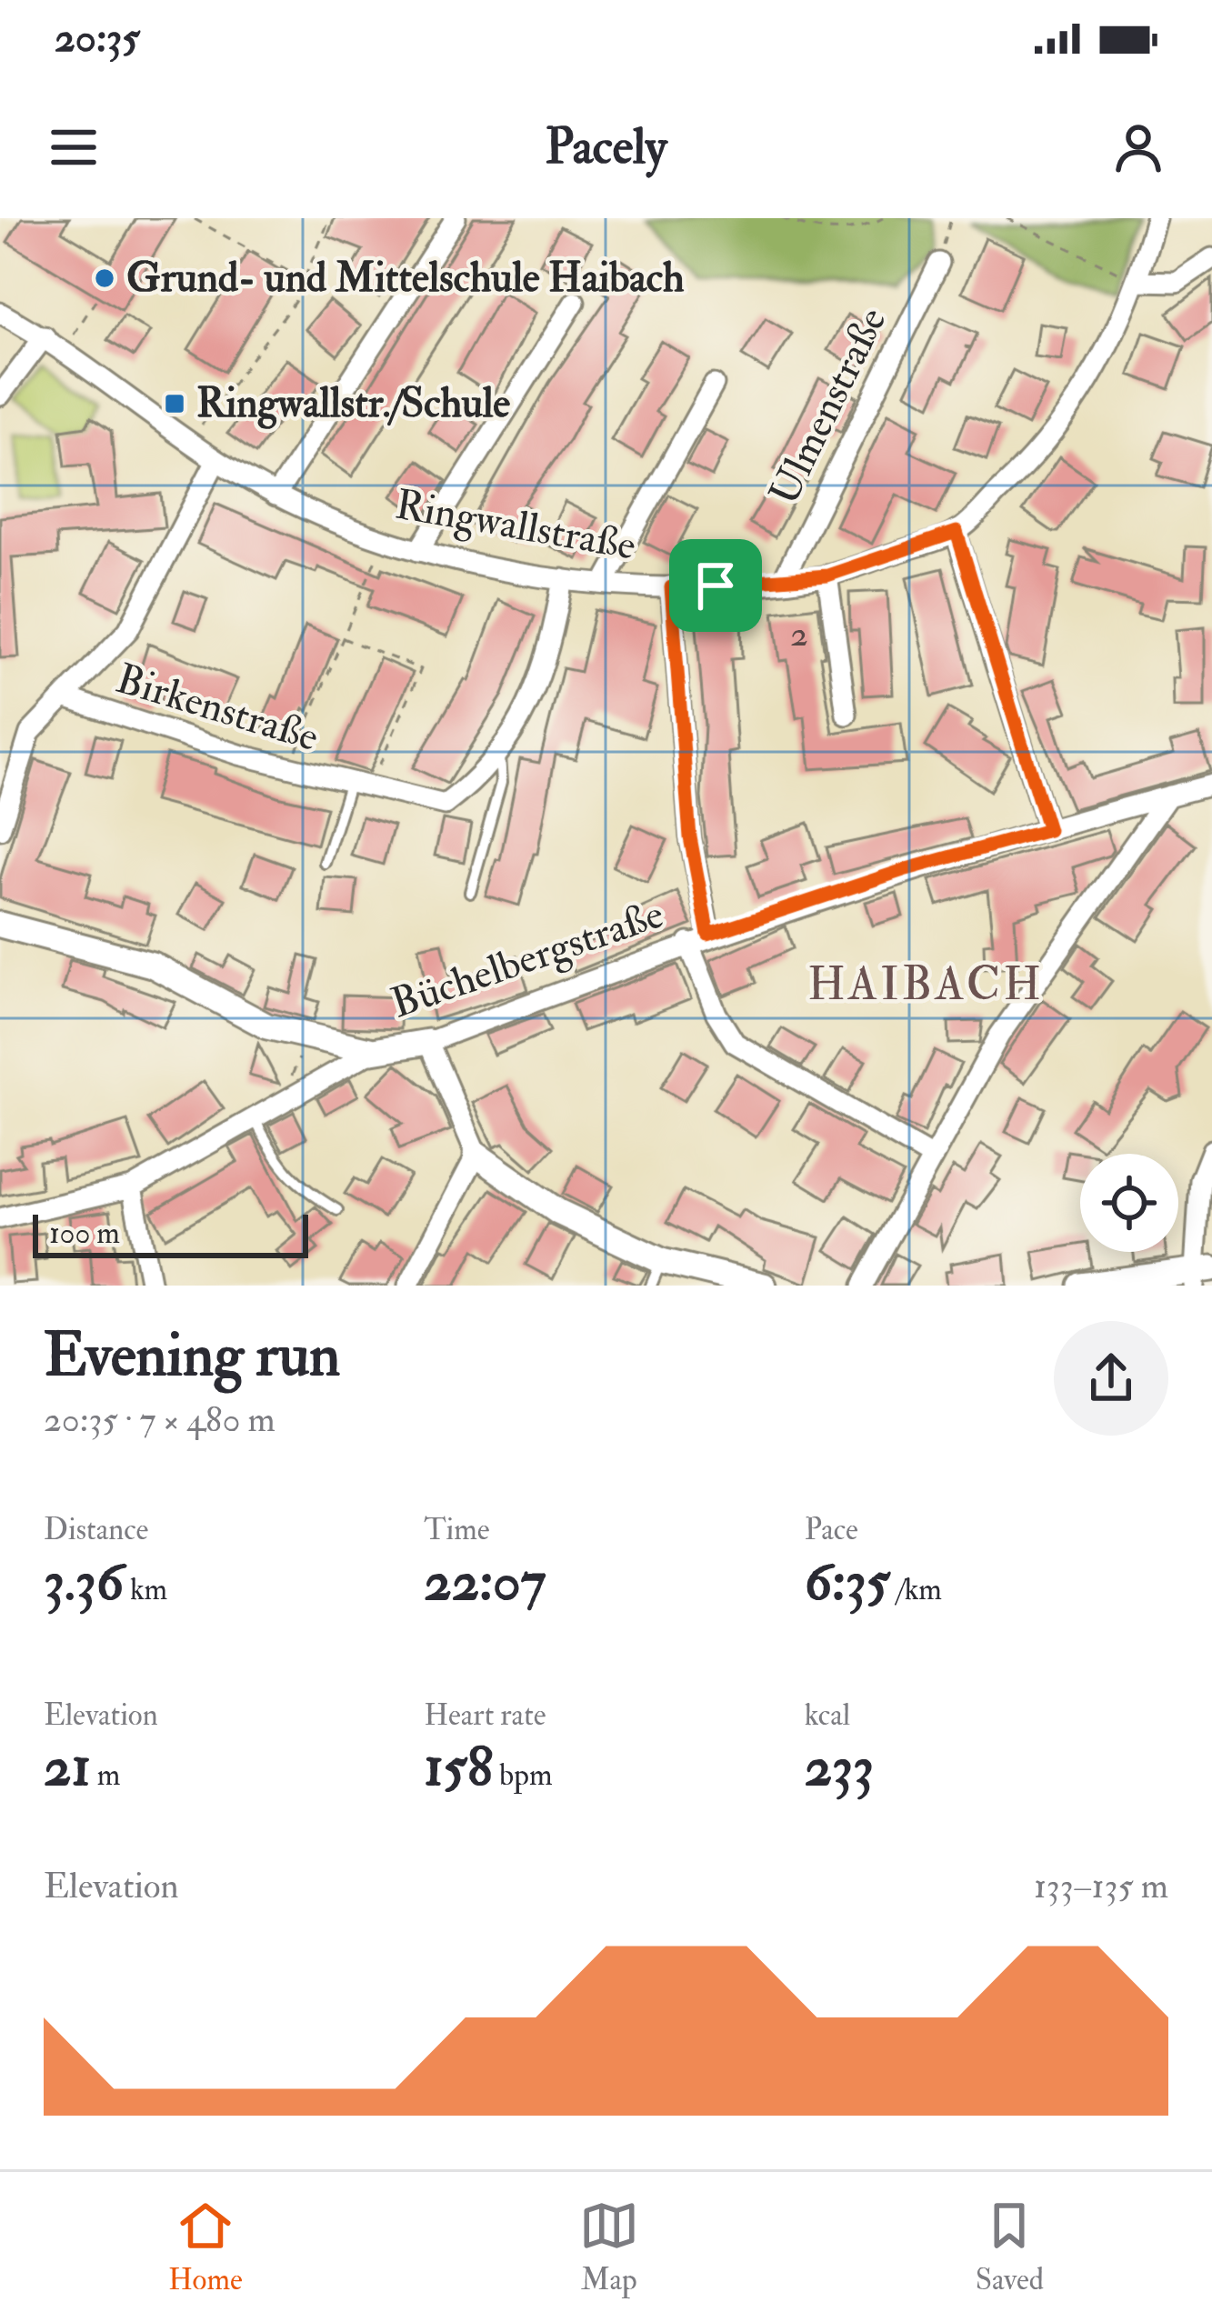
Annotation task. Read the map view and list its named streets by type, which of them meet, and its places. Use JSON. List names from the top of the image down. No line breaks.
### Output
{"streets":{"street":["Ulmenstraße","Ringwallstraße","Birkenstraße","Büchelbergstraße"]},"crossings":[["Ulmenstraße","Ringwallstraße"],["Ringwallstraße","Birkenstraße"]],"districts":["HAIBACH"],"places":{"other":["Grund- und Mittelschule Haibach"],"transit":["Ringwallstr./Schule"]},"house_numbers":["2"],"scale_bar":"100 m","page":{"status":"20:35","header":"Pacely","scale":"100 m","heading":["Evening run","20:35 · 7 × 480 m"],"stats":[["Distance","3.36 km"],["Time","22:07"],["Pace","6:35 /km"],["Elevation","21 m"],["Heart rate","158 bpm"],["kcal","233"]],"chart":["Elevation","133–135 m"],"tabs":["Home","Map","Saved"]}}
